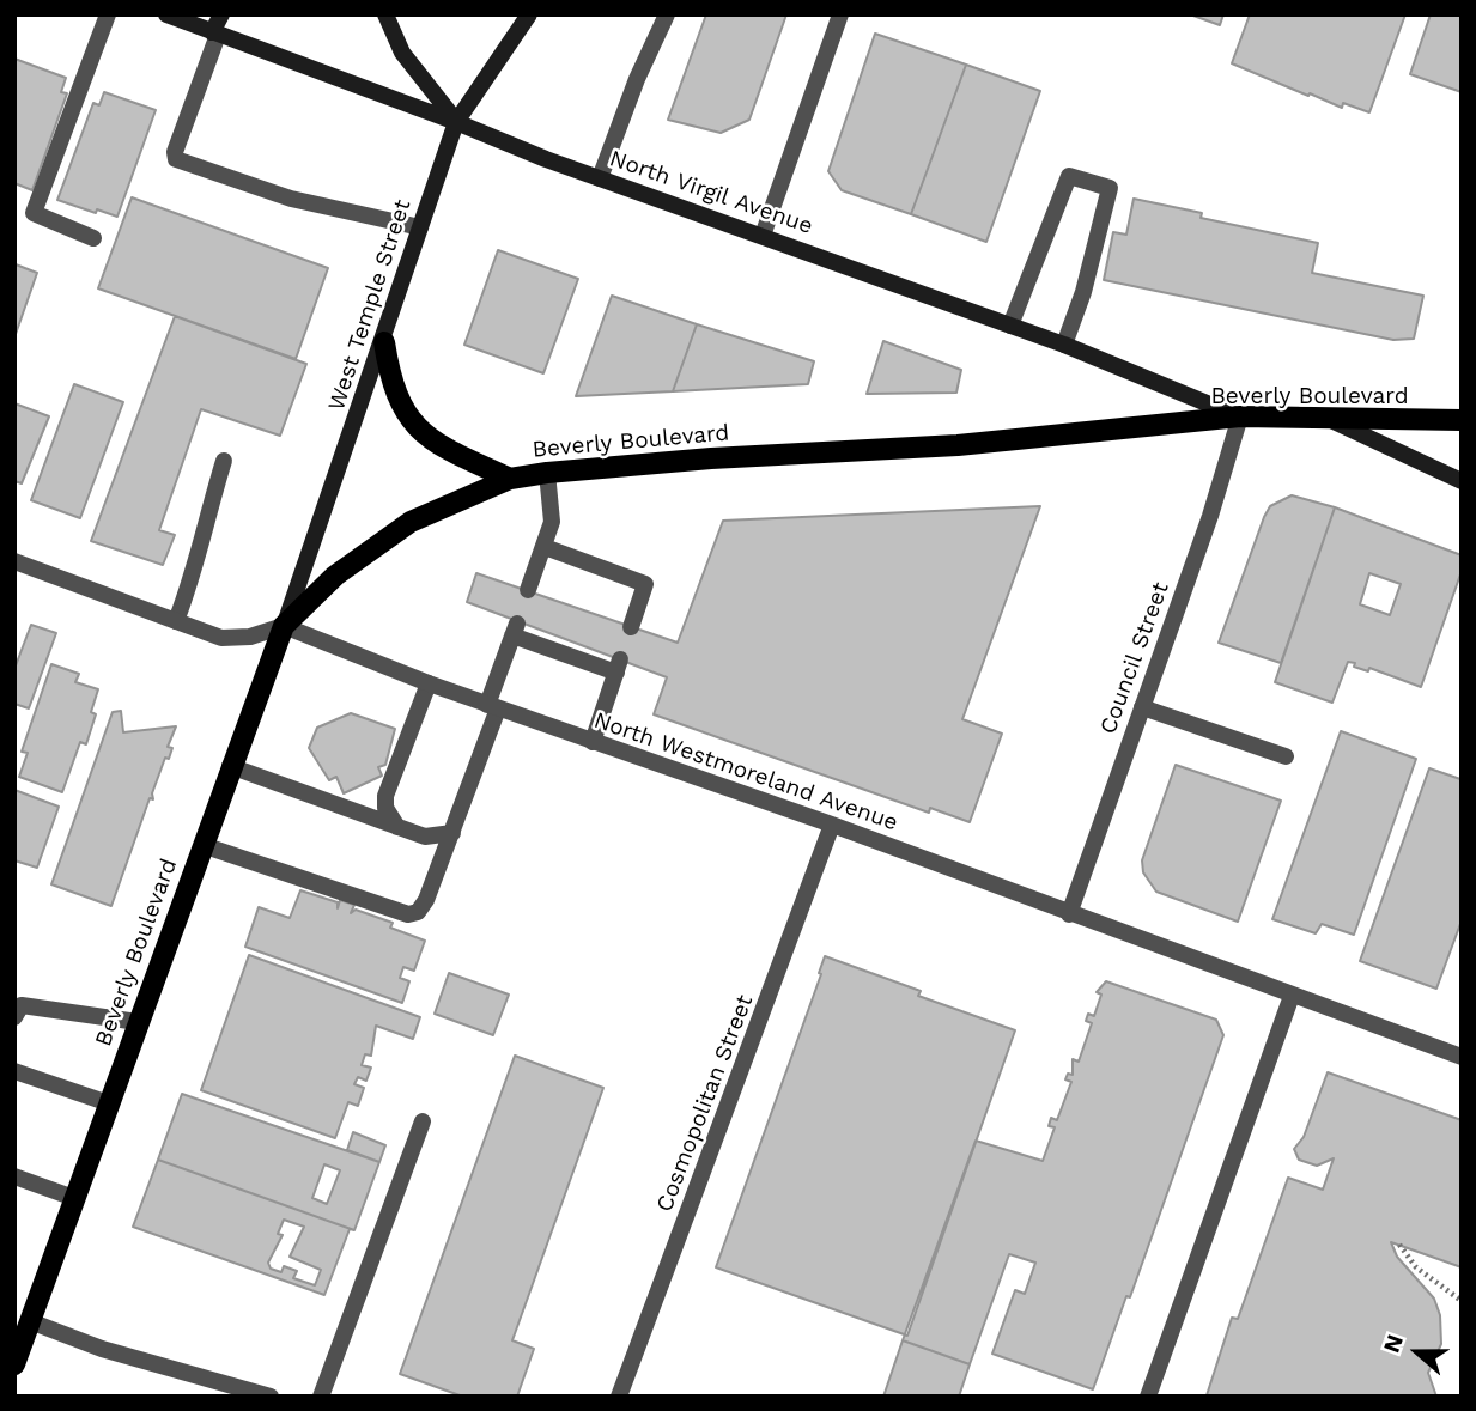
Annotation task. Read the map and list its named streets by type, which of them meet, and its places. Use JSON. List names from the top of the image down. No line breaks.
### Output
{"streets":{"main road":["North Virgil Avenue","West Temple Street","Beverly Boulevard"],"street":["Council Street","North Westmoreland Avenue","Cosmopolitan Street"]},"crossings":[["North Virgil Avenue","West Temple Street"],["North Virgil Avenue","Beverly Boulevard"],["North Virgil Avenue","Council Street"],["West Temple Street","Beverly Boulevard"],["West Temple Street","North Westmoreland Avenue"],["Beverly Boulevard","Council Street"],["Beverly Boulevard","North Westmoreland Avenue"],["Council Street","North Westmoreland Avenue"],["North Westmoreland Avenue","Cosmopolitan Street"]],"north":"left"}
